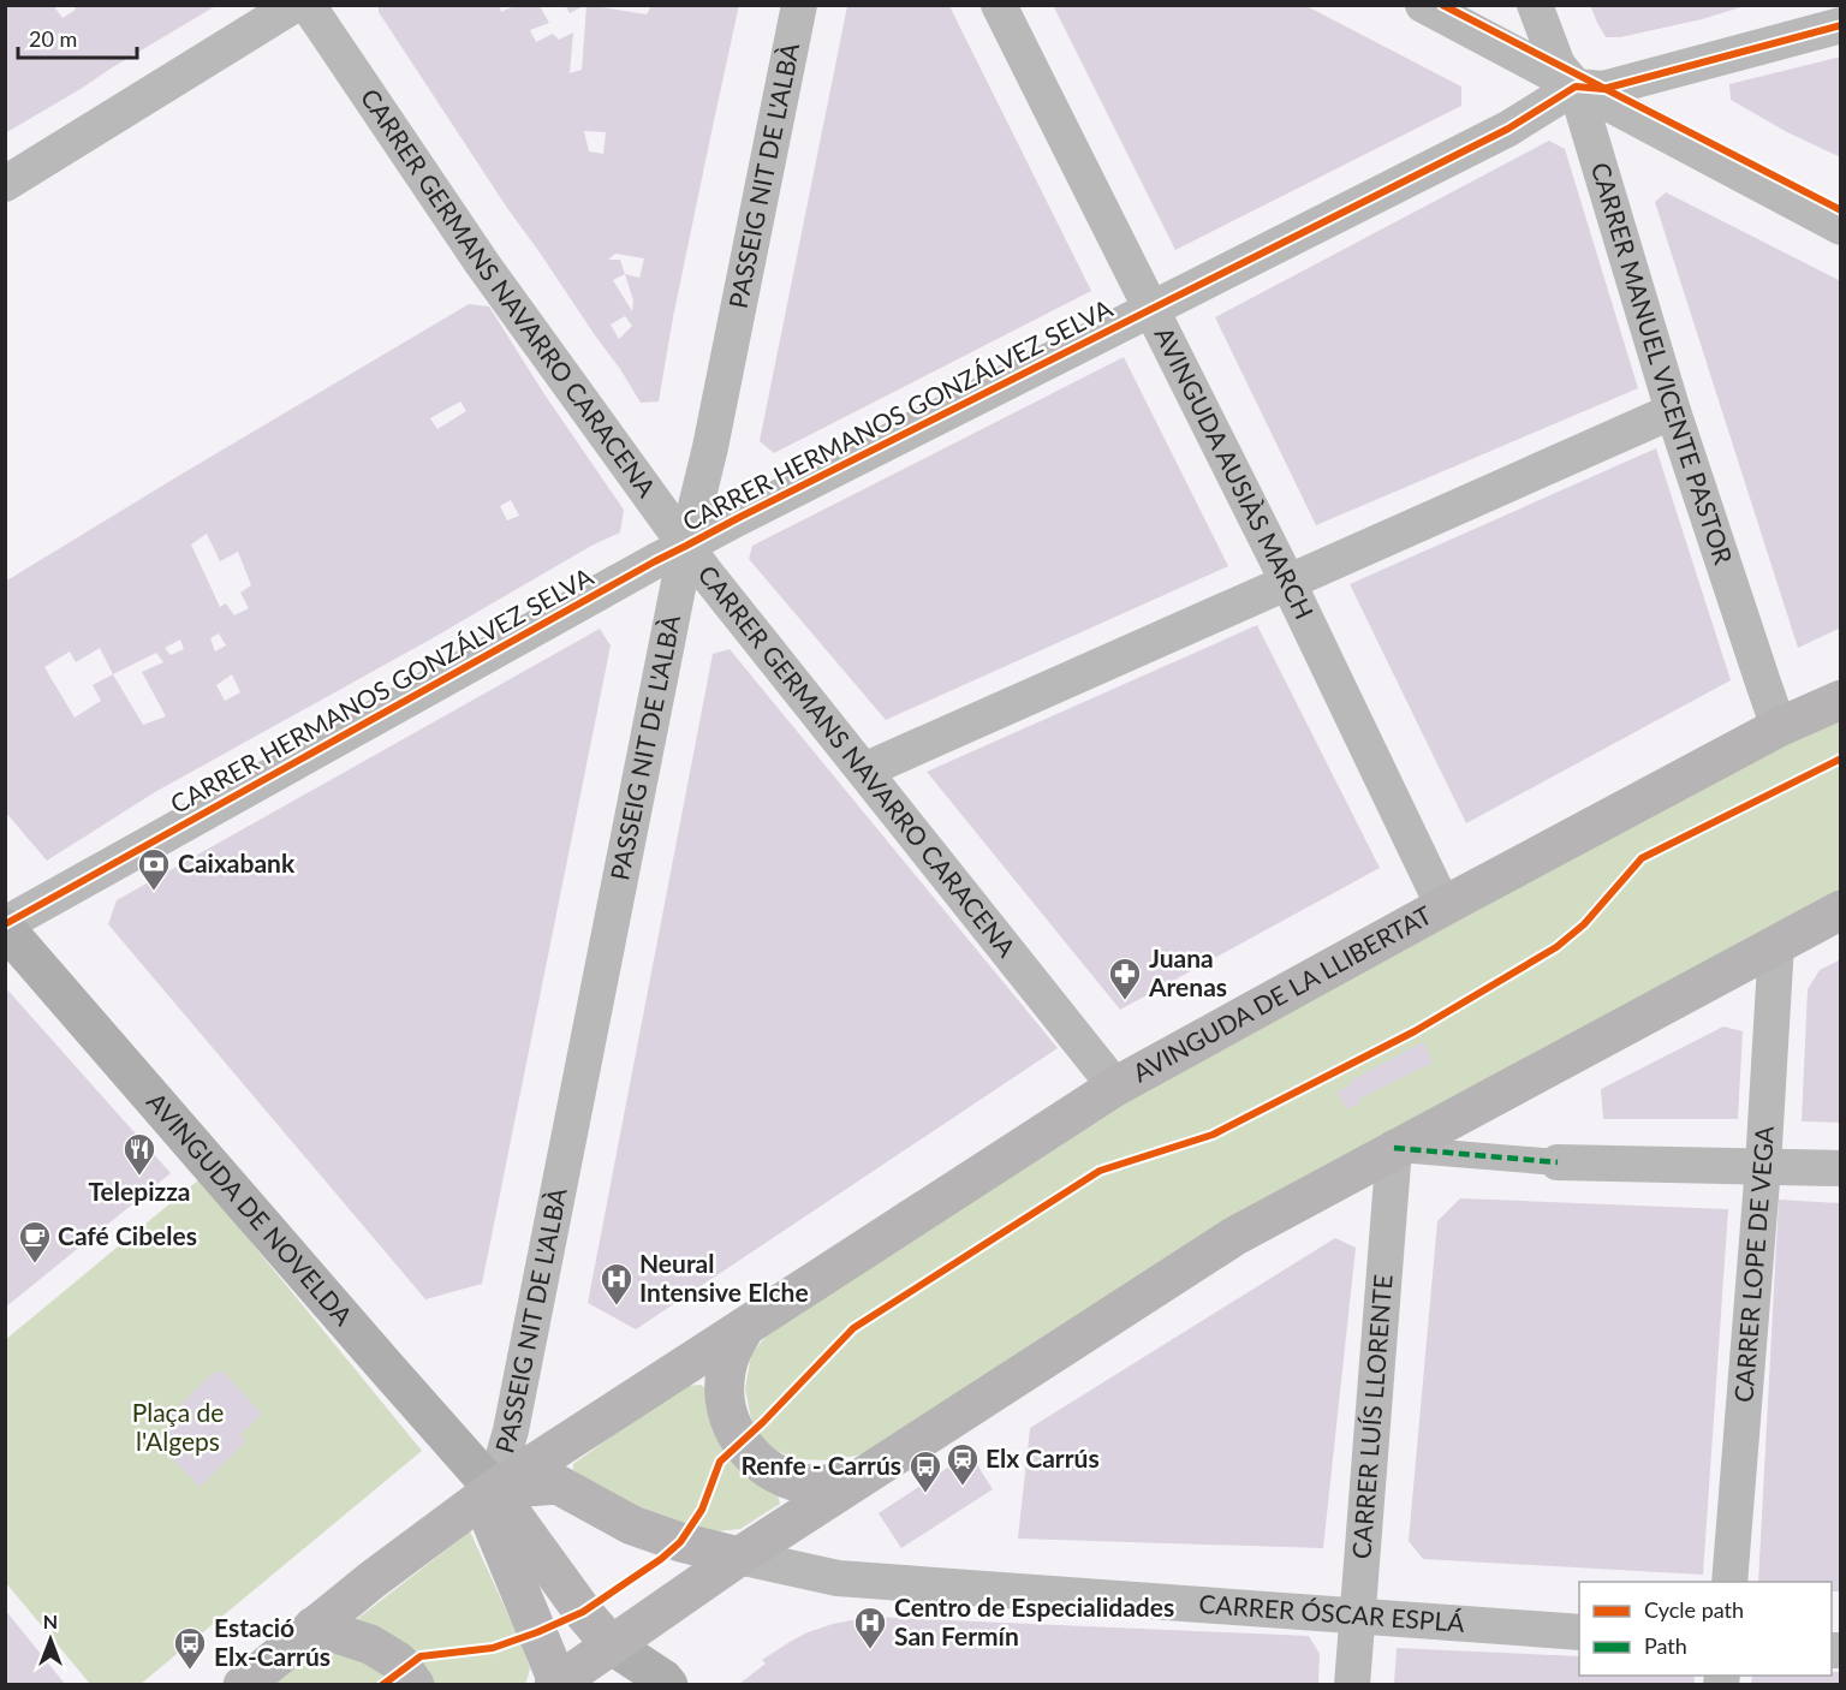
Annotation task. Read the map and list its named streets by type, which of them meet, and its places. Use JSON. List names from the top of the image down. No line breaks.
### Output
{"streets":{"highway":["AVINGUDA DE LA LLIBERTAT"],"main road":["AVINGUDA DE NOVELDA"],"street":["PASSEIG NIT DE L'ALBÀ","CARRER GERMANS NAVARRO CARACENA","CARRER MANUEL VICENTE PASTOR","CARRER HERMANOS GONZÁLVEZ SELVA","AVINGUDA AUSIÀS MARCH","CARRER LOPE DE VEGA","CARRER LUÍS LLORENTE","CARRER ÓSCAR ESPLÁ"]},"crossings":[["PASSEIG NIT DE L'ALBÀ","CARRER GERMANS NAVARRO CARACENA"],["PASSEIG NIT DE L'ALBÀ","CARRER HERMANOS GONZÁLVEZ SELVA"],["PASSEIG NIT DE L'ALBÀ","AVINGUDA DE LA LLIBERTAT"],["PASSEIG NIT DE L'ALBÀ","AVINGUDA DE NOVELDA"],["CARRER GERMANS NAVARRO CARACENA","CARRER HERMANOS GONZÁLVEZ SELVA"],["CARRER GERMANS NAVARRO CARACENA","AVINGUDA DE LA LLIBERTAT"],["CARRER MANUEL VICENTE PASTOR","CARRER HERMANOS GONZÁLVEZ SELVA"],["CARRER MANUEL VICENTE PASTOR","AVINGUDA DE LA LLIBERTAT"],["CARRER HERMANOS GONZÁLVEZ SELVA","AVINGUDA AUSIÀS MARCH"],["CARRER HERMANOS GONZÁLVEZ SELVA","AVINGUDA DE NOVELDA"],["AVINGUDA AUSIÀS MARCH","AVINGUDA DE LA LLIBERTAT"],["AVINGUDA DE LA LLIBERTAT","AVINGUDA DE NOVELDA"],["CARRER LUÍS LLORENTE","CARRER ÓSCAR ESPLÁ"]],"parks":["Plaça de l'Algeps"],"places":{"bank":["Caixabank"],"pharmacy":["Juana Arenas"],"restaurant":["Telepizza"],"cafe":["Café Cibeles"],"hospital":["Neural Intensive Elche","Centro de Especialidades San Fermín"],"station":["Elx Carrús"],"bus stop":["Renfe - Carrús","Estació Elx-Carrús"]},"legend":["Cycle path","Path"],"scale_bar":"20 m","north":"top"}
